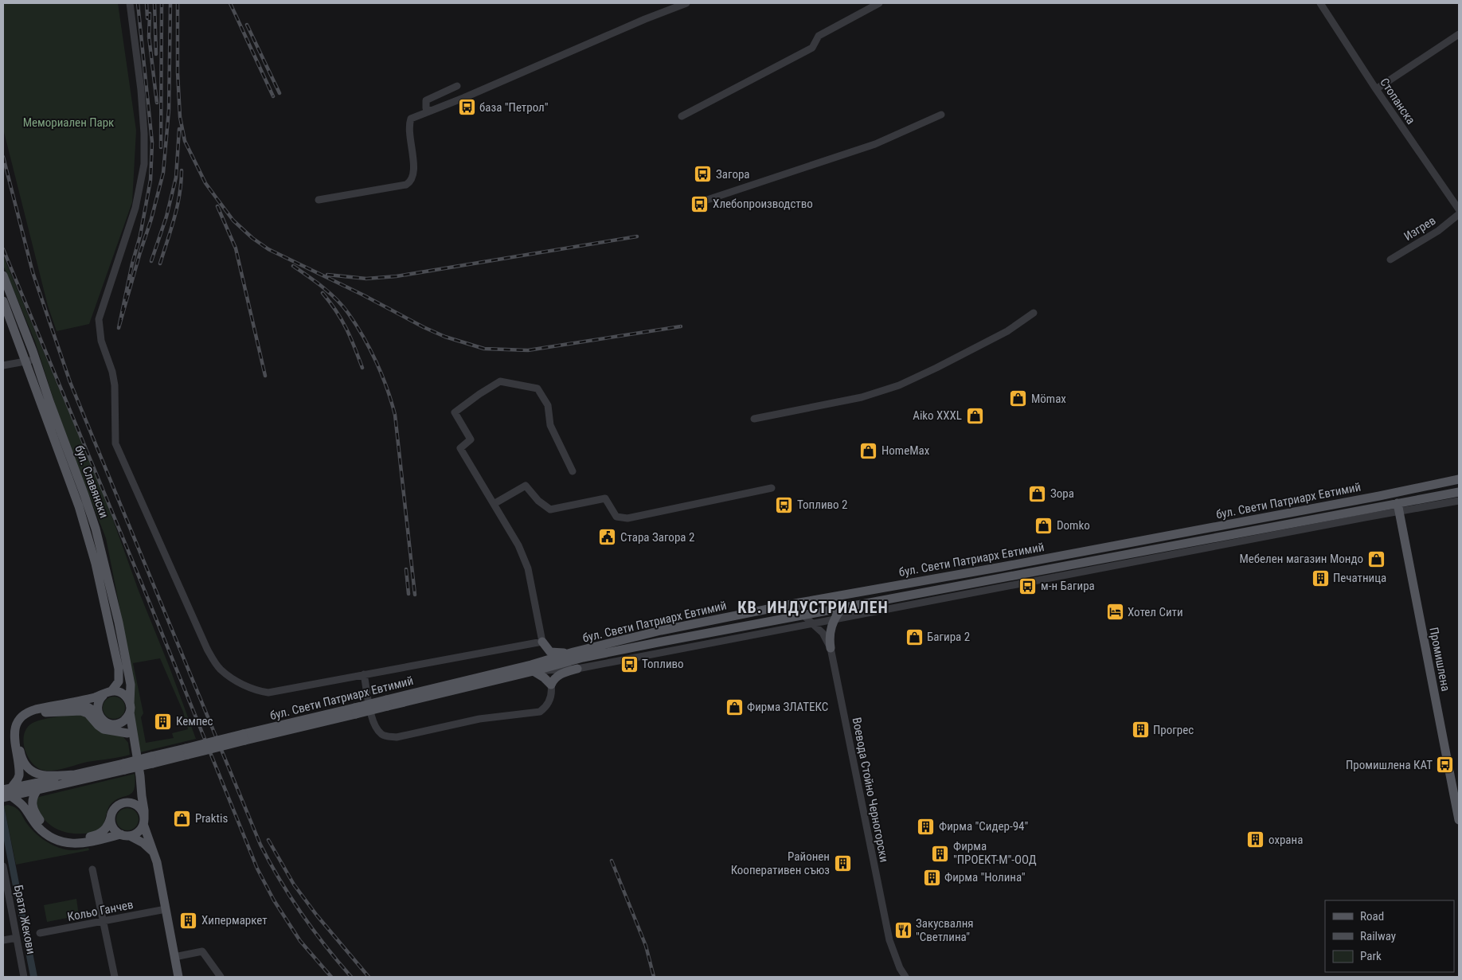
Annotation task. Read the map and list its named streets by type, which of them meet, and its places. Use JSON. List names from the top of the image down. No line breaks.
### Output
{"streets":{"main road":["бул. Славянски","бул. Свети Патриарх Евтимий","Промишлена"],"street":["Стопанска","Изгрев","Воевода Стойно Черногорски","Кольо Ганчев","Братя Жекови"]},"crossings":[["бул. Славянски","Кольо Ганчев"],["бул. Свети Патриарх Евтимий","Промишлена"],["бул. Свети Патриарх Евтимий","Воевода Стойно Черногорски"]],"districts":["КВ. ИНДУСТРИАЛЕН"],"parks":["Мемориален Парк"],"places":{"bus stop":["база \"Петрол\"","Загора","Хлебопроизводство","Топливо 2","м-н Багира","Топливо","Промишлена КАТ"],"shop":["Mömax","Aiko XXXL","HomeMax","Зора","Domko","Мебелен магазин Мондо","Багира 2","Фирма ЗЛАТЕКС","Praktis"],"public building":["Стара Загора 2"],"building":["Печатница","Кемпес","Прогрес","Фирма \"Сидер-94\"","охрана","Фирма \"ПРОЕКТ-М\"-ООД","Районен Кооперативен съюз","Фирма \"Нолина\"","Хипермаркет"],"hotel":["Хотел Сити"],"restaurant":["Закусвалня \"Светлина\""]},"legend":["Road","Railway","Park"]}
